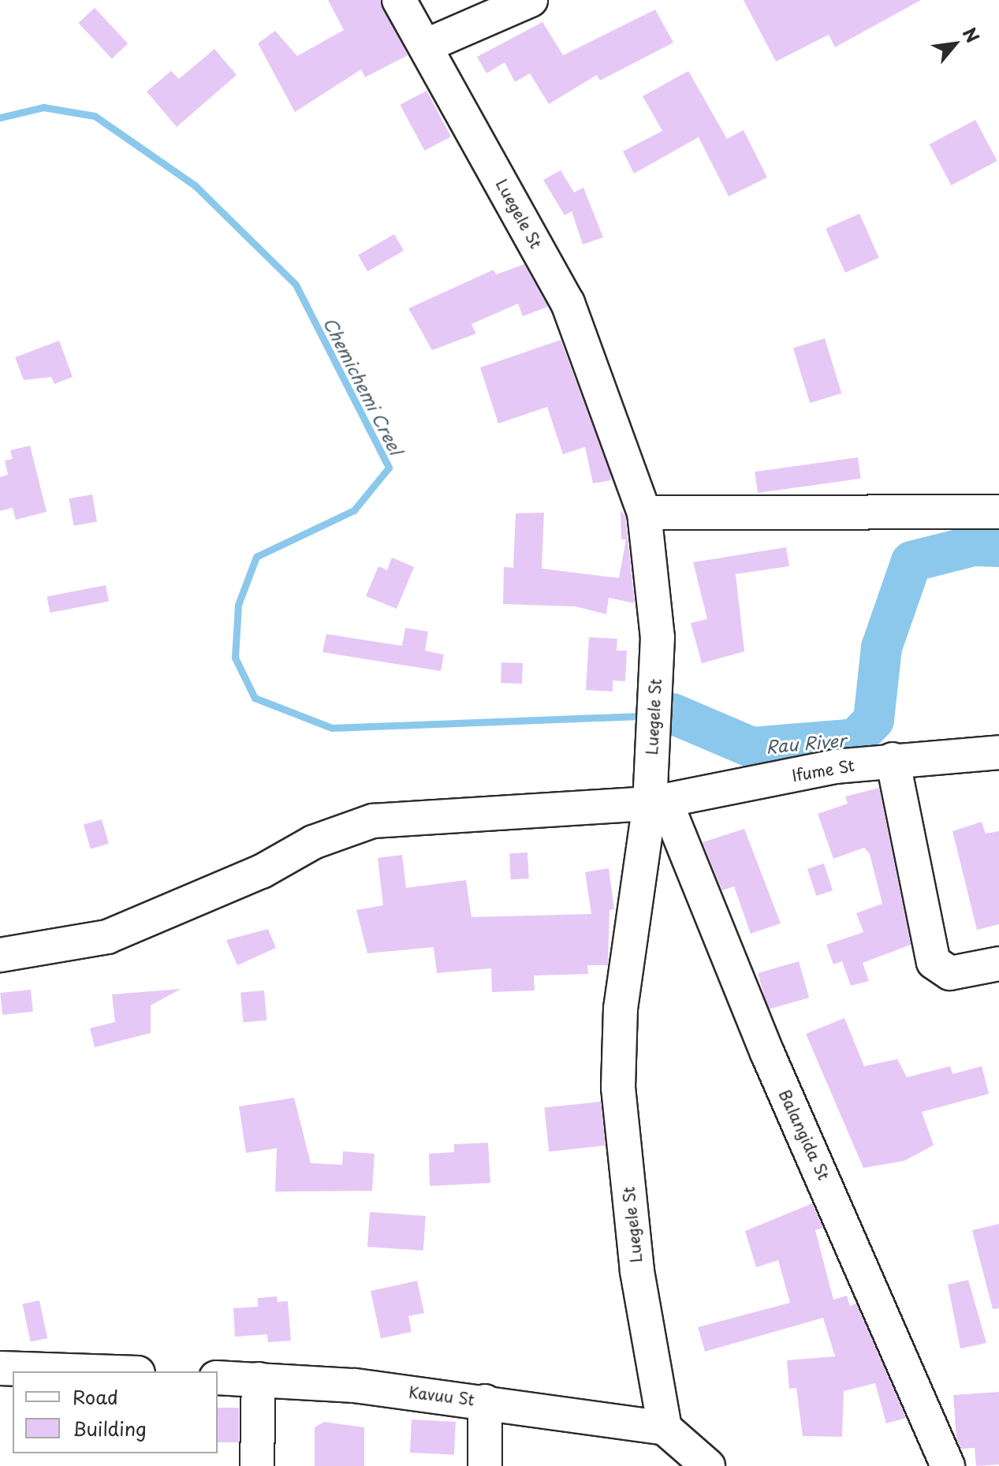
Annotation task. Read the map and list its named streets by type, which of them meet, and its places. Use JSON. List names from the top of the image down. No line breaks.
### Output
{"streets":{"street":["Luegele St","Ifume St","Balangida St","Kavuu St"]},"crossings":[["Luegele St","Ifume St"],["Luegele St","Balangida St"],["Luegele St","Kavuu St"],["Ifume St","Balangida St"]],"water":["Chemichemi Creel","Rau River"],"legend":["Road","Building"],"north":"top right"}
